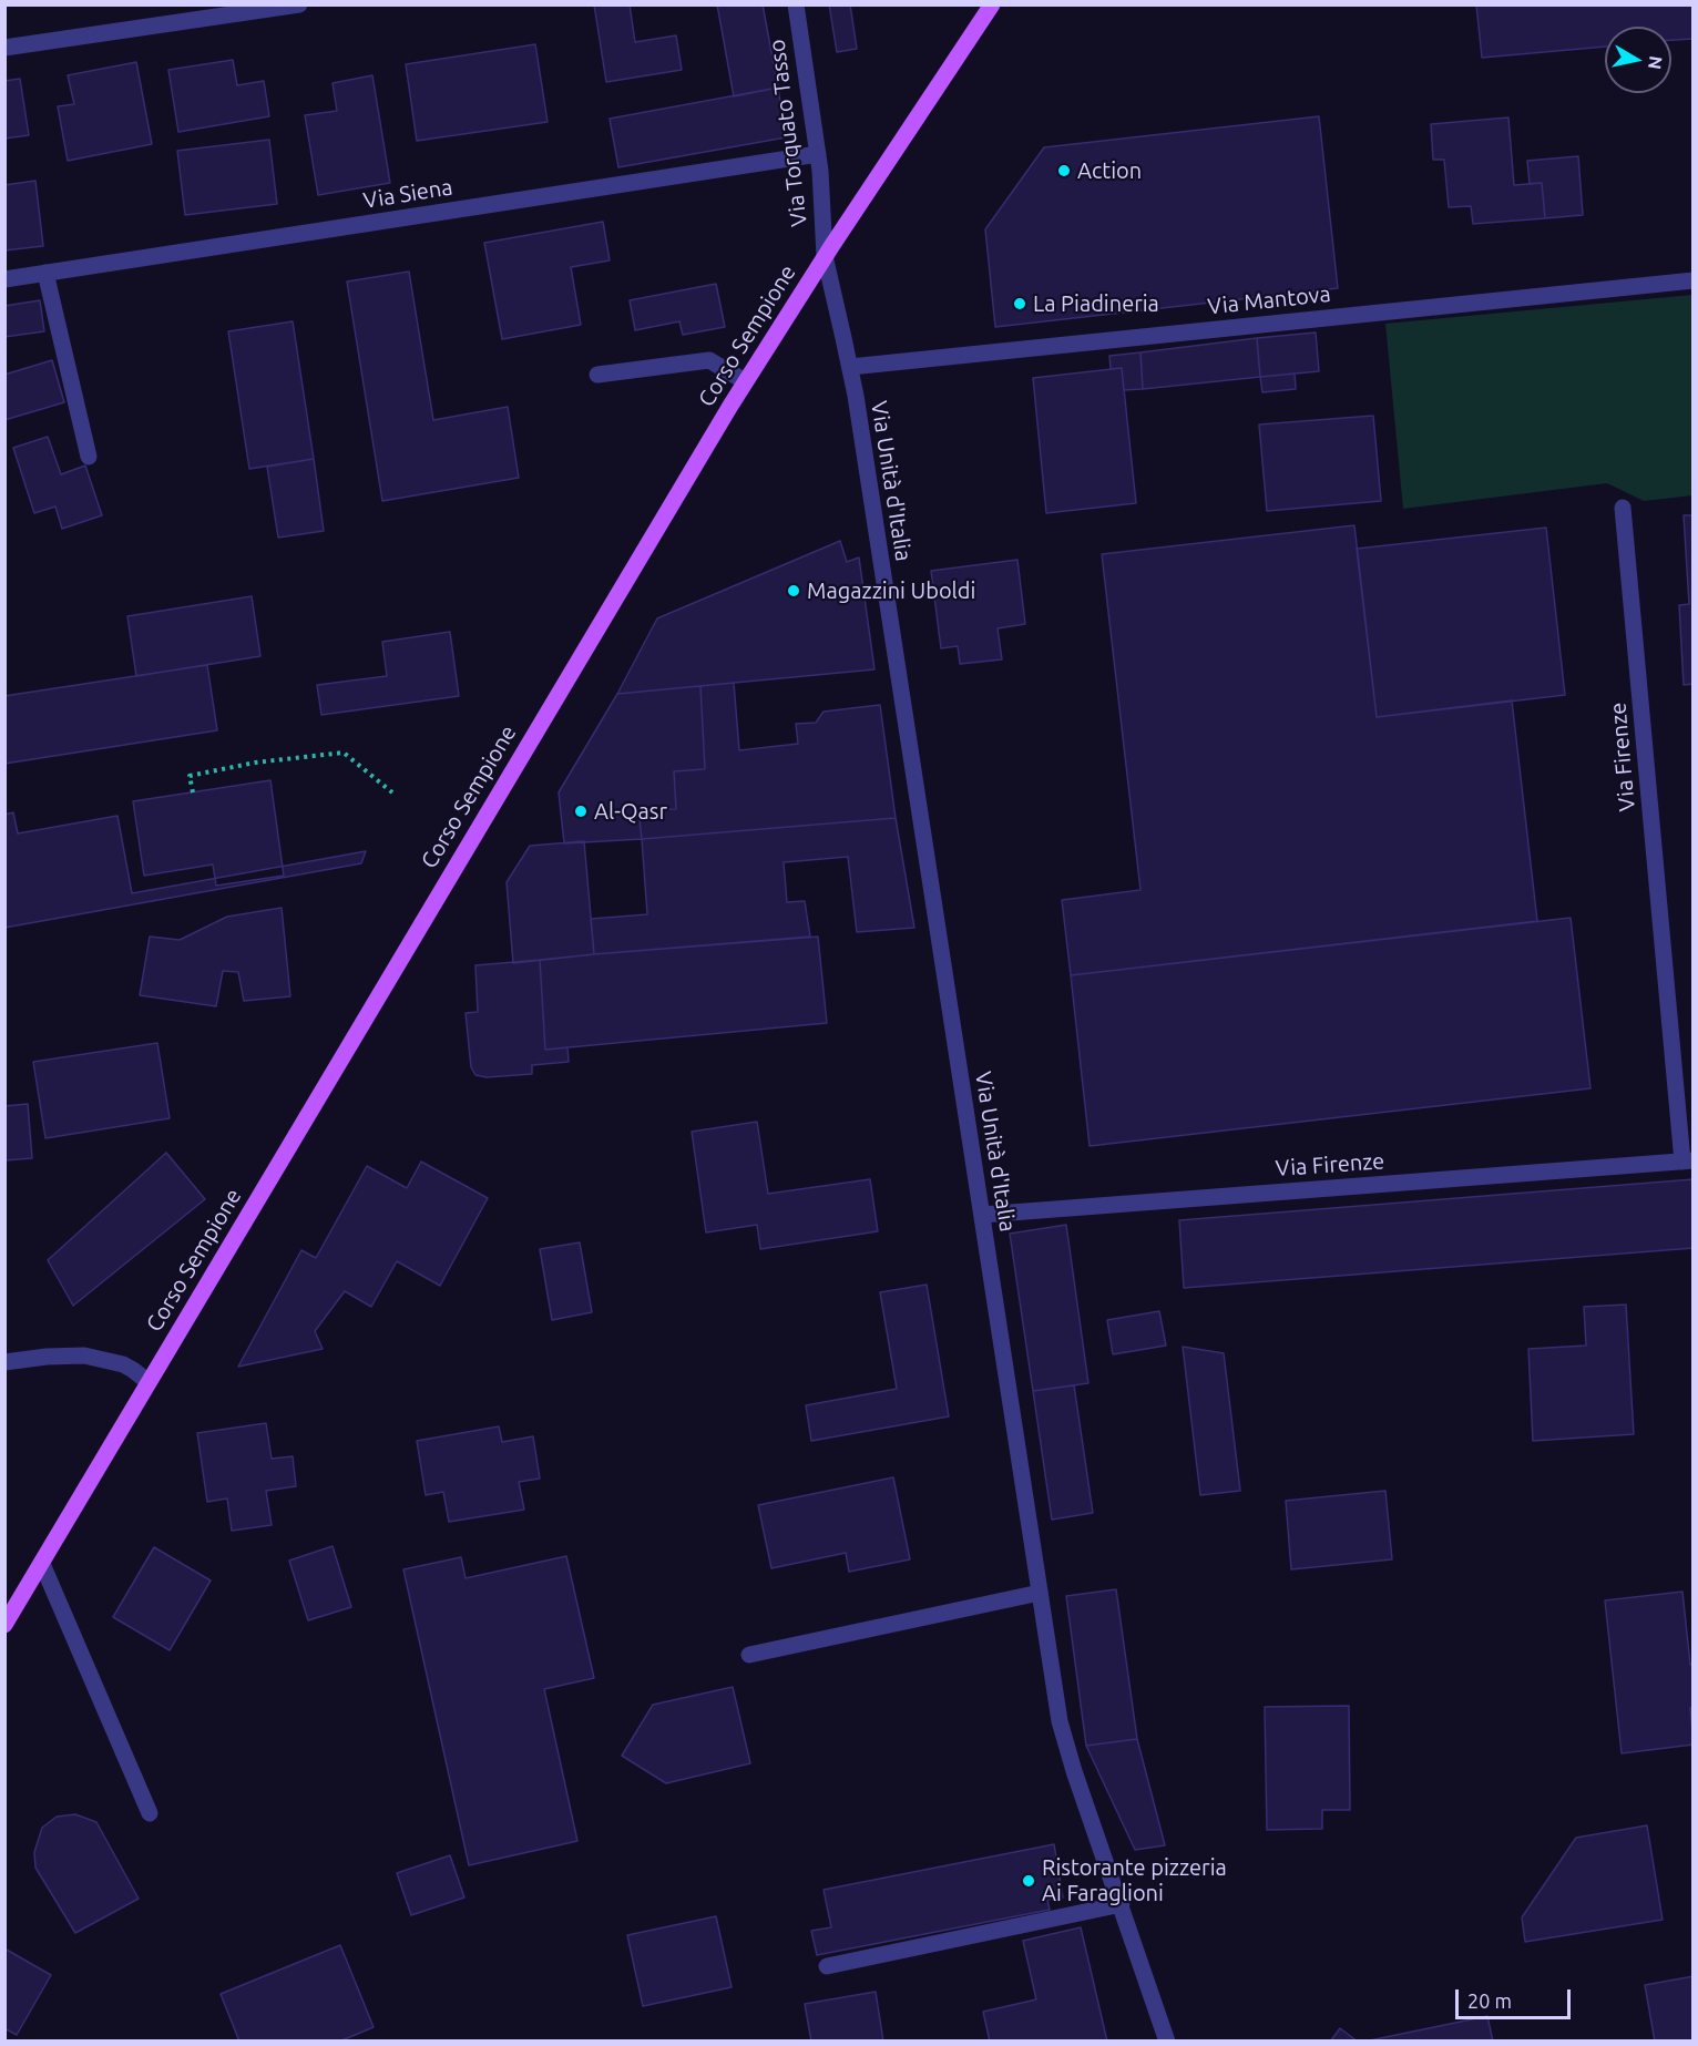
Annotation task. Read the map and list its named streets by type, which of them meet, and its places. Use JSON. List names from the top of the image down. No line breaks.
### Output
{"streets":{"main road":["Corso Sempione"],"street":["Via Torquato Tasso","Via Siena","Via Mantova","Via Unità d'Italia","Via Firenze"]},"crossings":[["Via Torquato Tasso","Via Siena"],["Via Torquato Tasso","Corso Sempione"],["Via Torquato Tasso","Via Unità d'Italia"],["Via Mantova","Via Unità d'Italia"],["Corso Sempione","Via Unità d'Italia"],["Via Unità d'Italia","Via Firenze"]],"places":["Action","La Piadineria","Magazzini Uboldi","Al-Qasr","Ristorante pizzeria Ai Faraglioni"],"scale_bar":"20 m","north":"right"}
